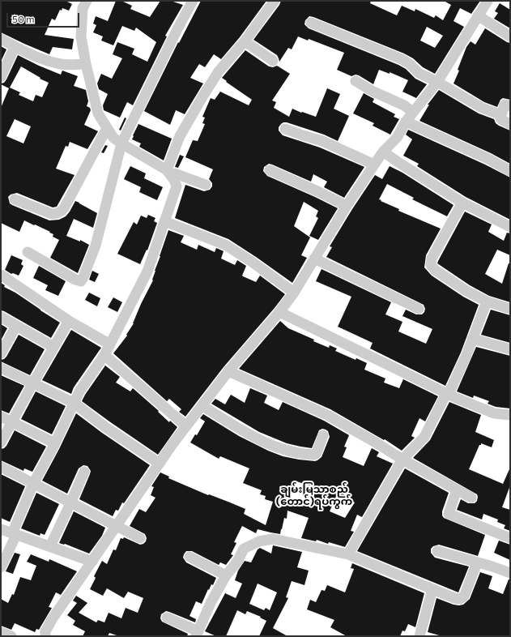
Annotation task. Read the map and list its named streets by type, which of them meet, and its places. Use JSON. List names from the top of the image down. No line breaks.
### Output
{"districts":["ချမ်းမြသာစည် (တောင်)ရပ်ကွက်"],"scale_bar":"50 m"}
